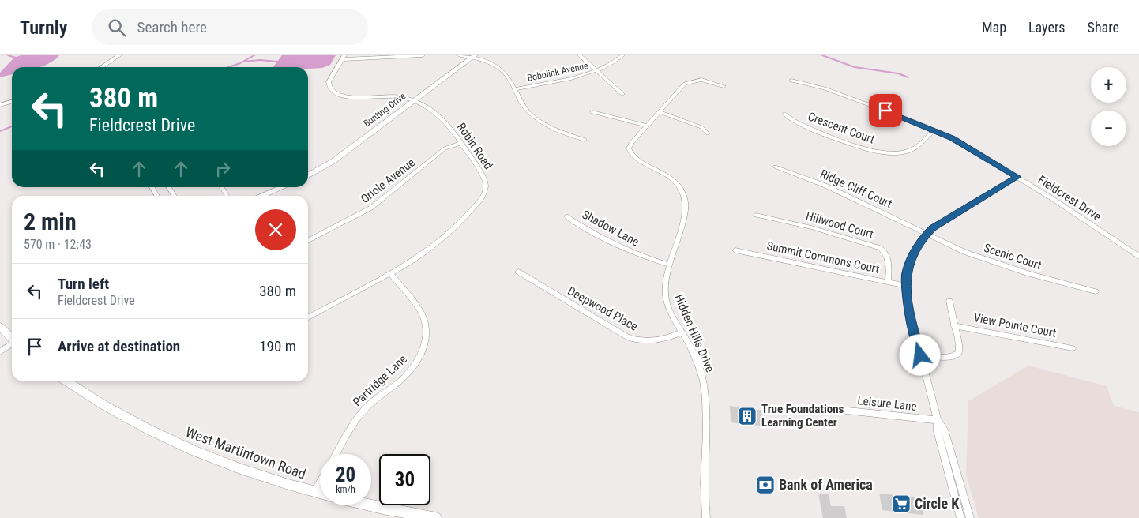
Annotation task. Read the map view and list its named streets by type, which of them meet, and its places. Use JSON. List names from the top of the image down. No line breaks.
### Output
{"streets":{"main road":["West Martintown Road"],"street":["Bobolink Avenue","Bunting Drive","Crescent Court","Robin Road","Oriole Avenue","Ridge Cliff Court","Fieldcrest Drive","Hillwood Court","Shadow Lane","Scenic Court","Summit Commons Court","Deepwood Place","View Pointe Court","Hidden Hills Drive","Partridge Lane","Leisure Lane"]},"crossings":[["Bunting Drive","Robin Road"],["Crescent Court","Fieldcrest Drive"],["Robin Road","Oriole Avenue"],["Robin Road","Partridge Lane"],["Ridge Cliff Court","Scenic Court"],["Hillwood Court","Summit Commons Court"],["Shadow Lane","Hidden Hills Drive"],["Deepwood Place","Hidden Hills Drive"]],"places":{"building":["True Foundations Learning Center"],"bank":["Bank of America"],"supermarket":["Circle K"]},"page":{"header":"Turnly","search":"Search here","nav":["Map","Layers","Share"],"map_buttons":["+","−"],"turn":["380 m","Fieldcrest Drive"],"heading":["2 min","570 m · 12:43"],"list":[{"name":"Turn left","note":"Fieldcrest Drive","value":"380 m"},{"name":"Arrive at destination","value":"190 m"}],"speed":"20 km/h","limit":"30"}}
